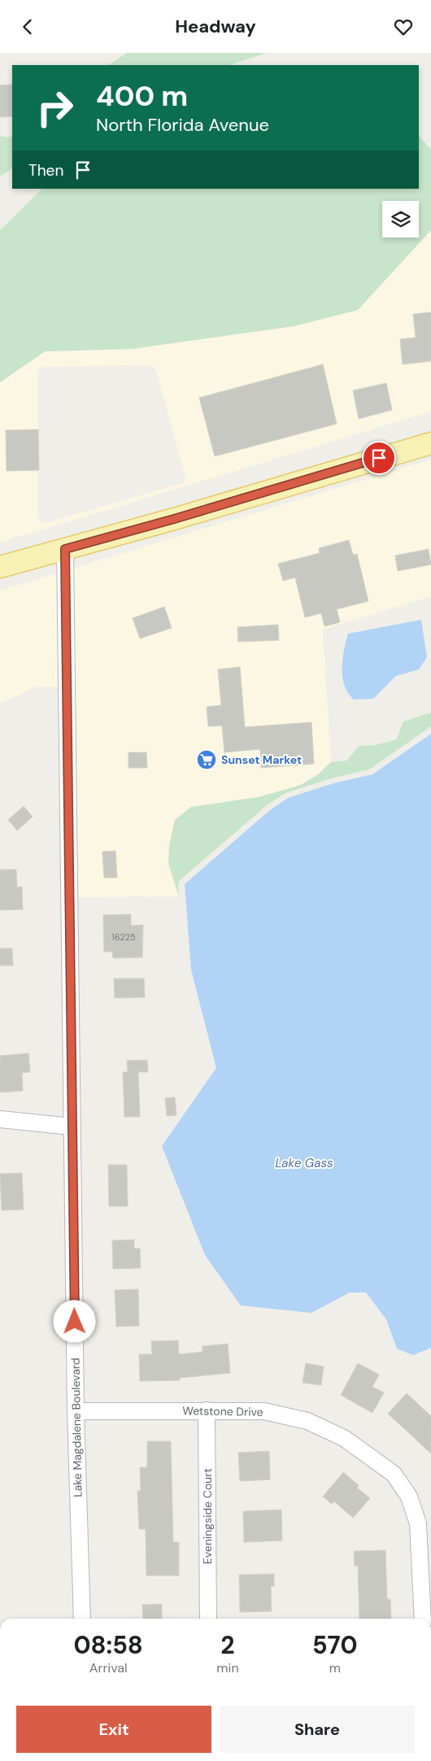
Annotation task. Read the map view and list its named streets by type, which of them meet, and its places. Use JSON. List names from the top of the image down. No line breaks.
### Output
{"streets":{"street":["Wetstone Drive","Lake Magdalene Boulevard","Eveningside Court"]},"crossings":[["Wetstone Drive","Lake Magdalene Boulevard"],["Wetstone Drive","Eveningside Court"]],"water":["Lake Gass"],"places":{"supermarket":["Sunset Market"]},"house_numbers":["16225"],"page":{"header":"Headway","turn":["400 m","North Florida Avenue"],"then":"Then","eta":["08:58","Arrival","2","min","570","m"],"buttons":["Exit","Share"]}}
